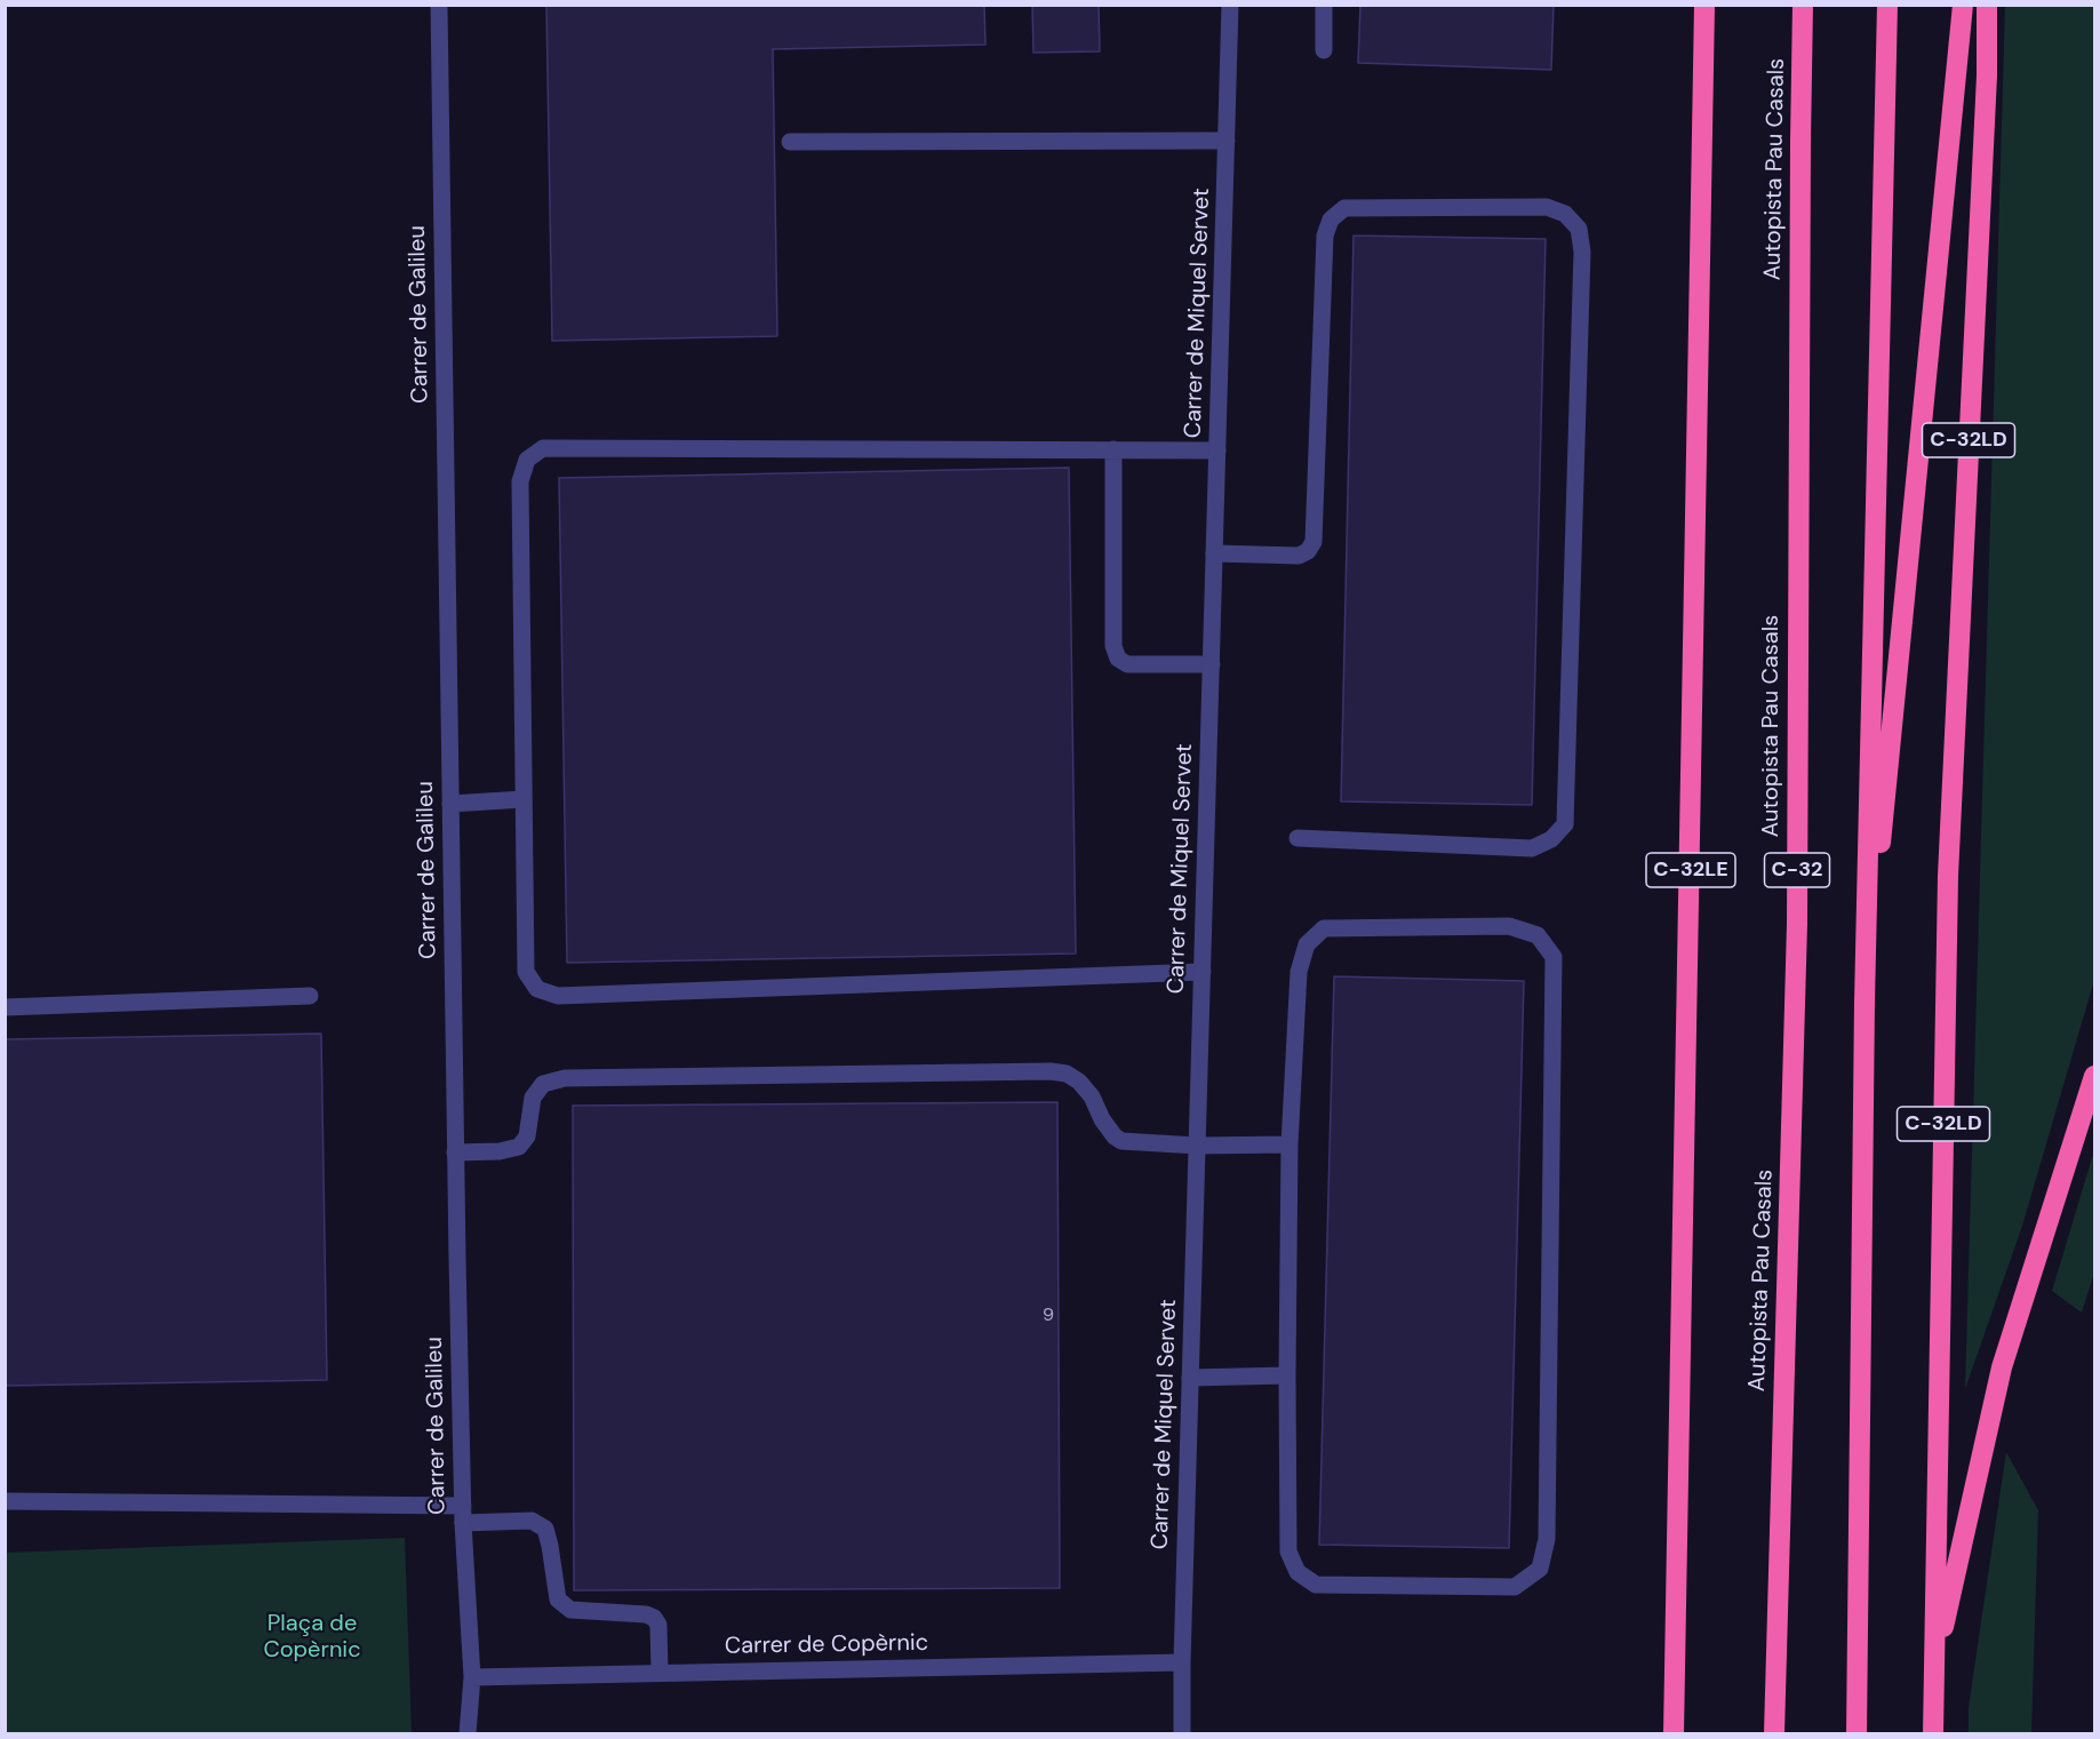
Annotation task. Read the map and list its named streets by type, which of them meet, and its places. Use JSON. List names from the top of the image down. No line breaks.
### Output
{"streets":{"highway":["Autopista Pau Casals","C-32LD","C-32LE","C-32"],"street":["Carrer de Miquel Servet","Carrer de Galileu","Carrer de Copèrnic"]},"crossings":[["Carrer de Miquel Servet","Carrer de Copèrnic"],["Carrer de Galileu","Carrer de Copèrnic"]],"parks":["Plaça de Copèrnic"],"house_numbers":["9"]}
